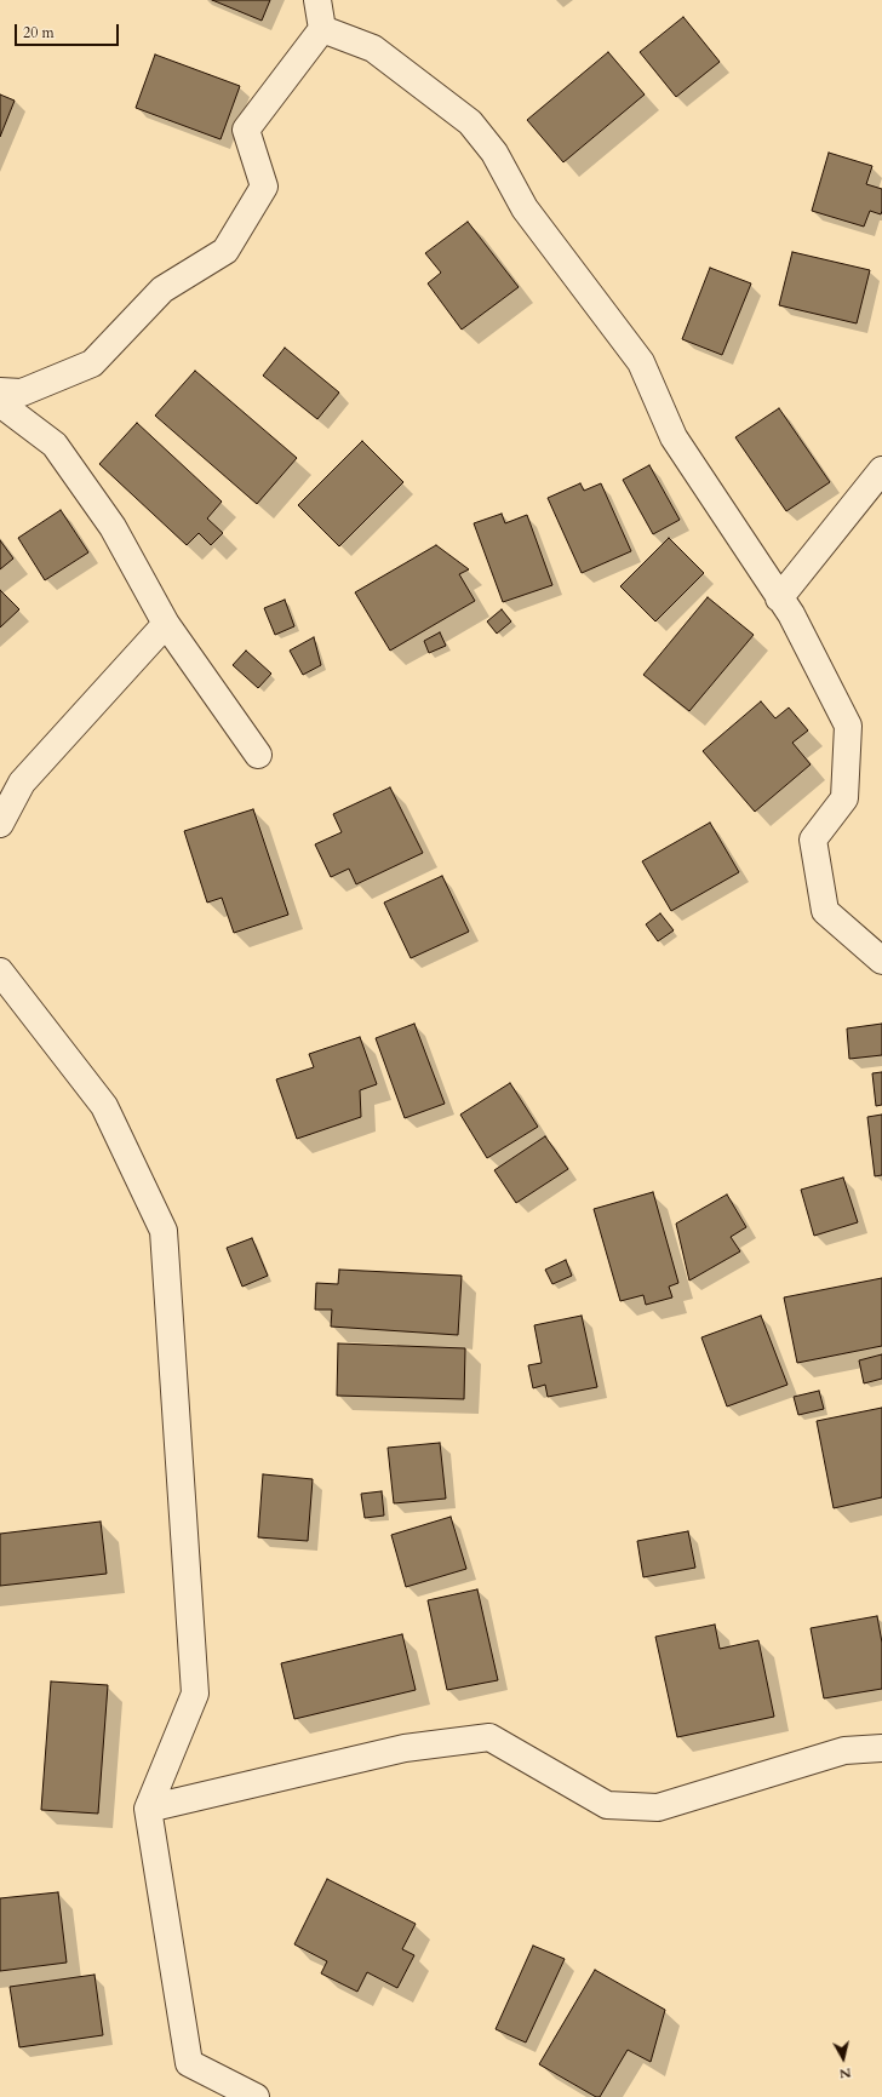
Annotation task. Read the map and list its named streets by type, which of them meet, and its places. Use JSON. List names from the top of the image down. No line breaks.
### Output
{"scale_bar":"20 m","north":"bottom"}
